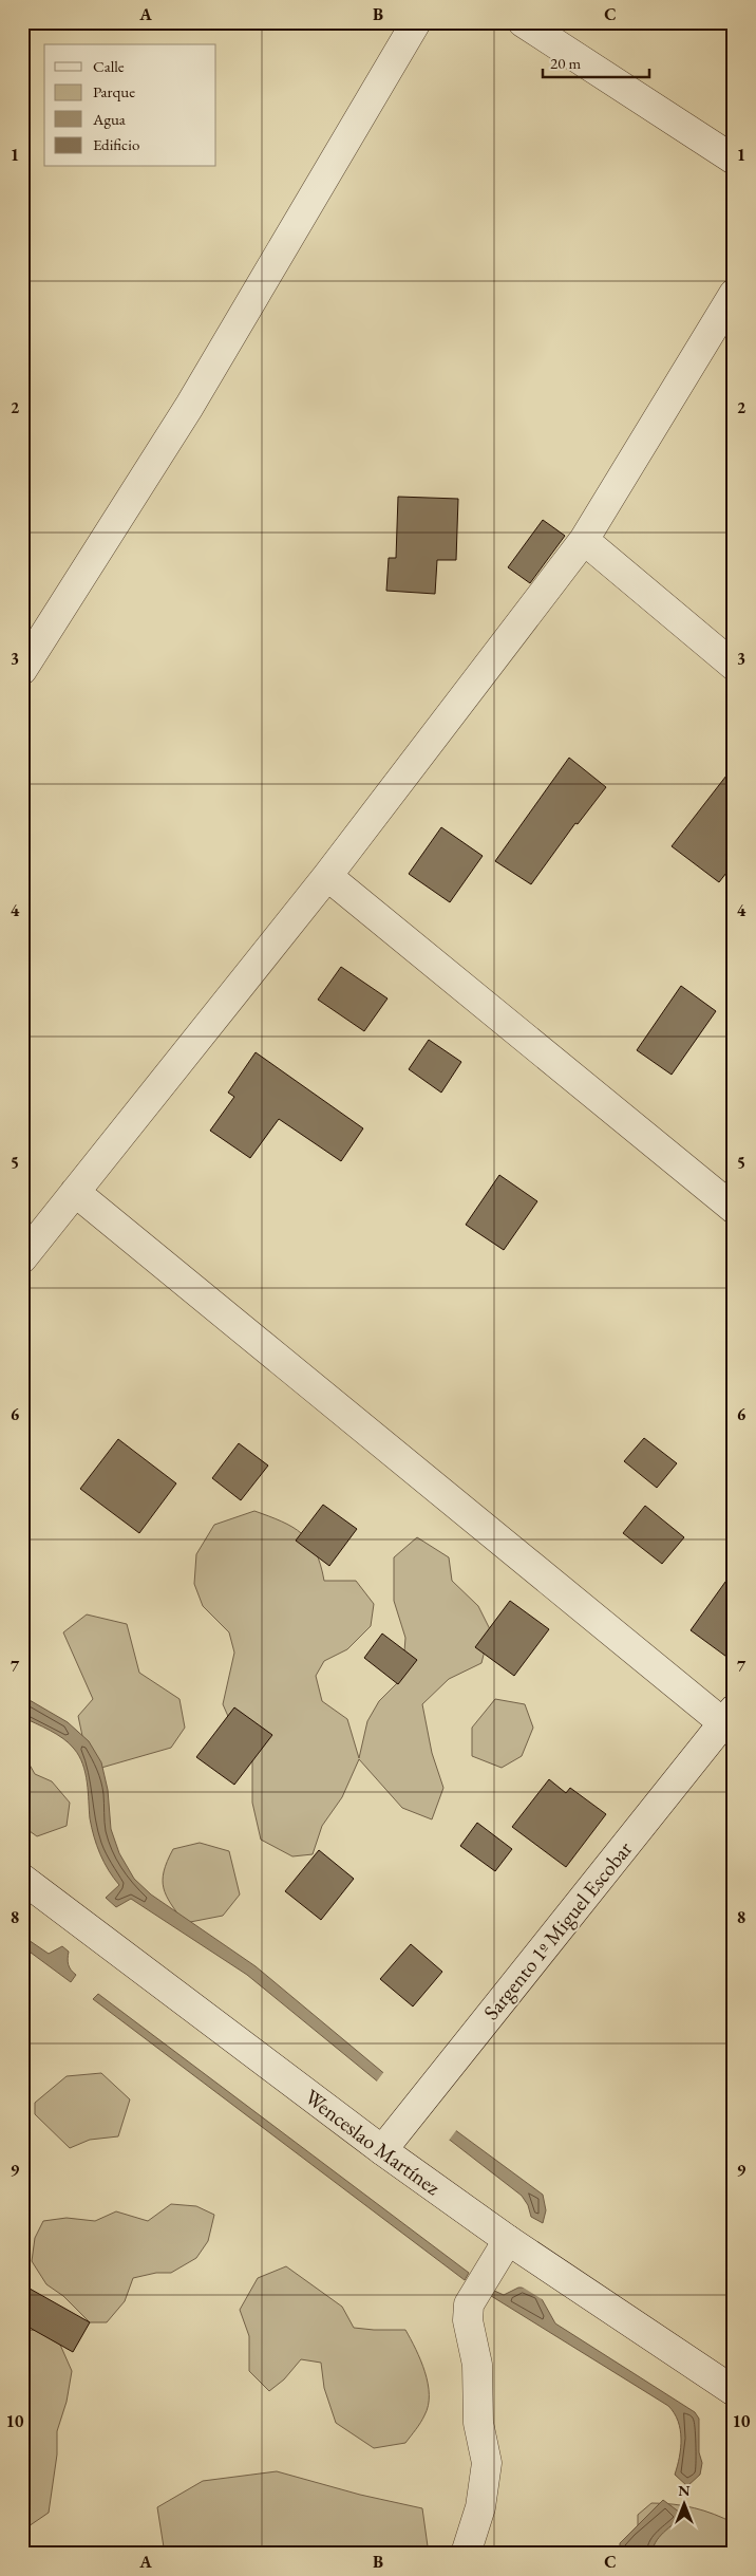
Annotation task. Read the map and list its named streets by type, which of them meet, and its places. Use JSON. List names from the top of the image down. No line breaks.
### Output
{"streets":{"street":["Sargento 1º Miguel Escobar","Wenceslao Martínez"]},"crossings":[["Sargento 1º Miguel Escobar","Wenceslao Martínez"]],"legend":["Calle","Parque","Agua","Edificio"],"scale_bar":"20 m","north":"top","grid":{"columns":["A","B","C"],"rows":["1","2","3","4","5","6","7","8","9","10"]}}
